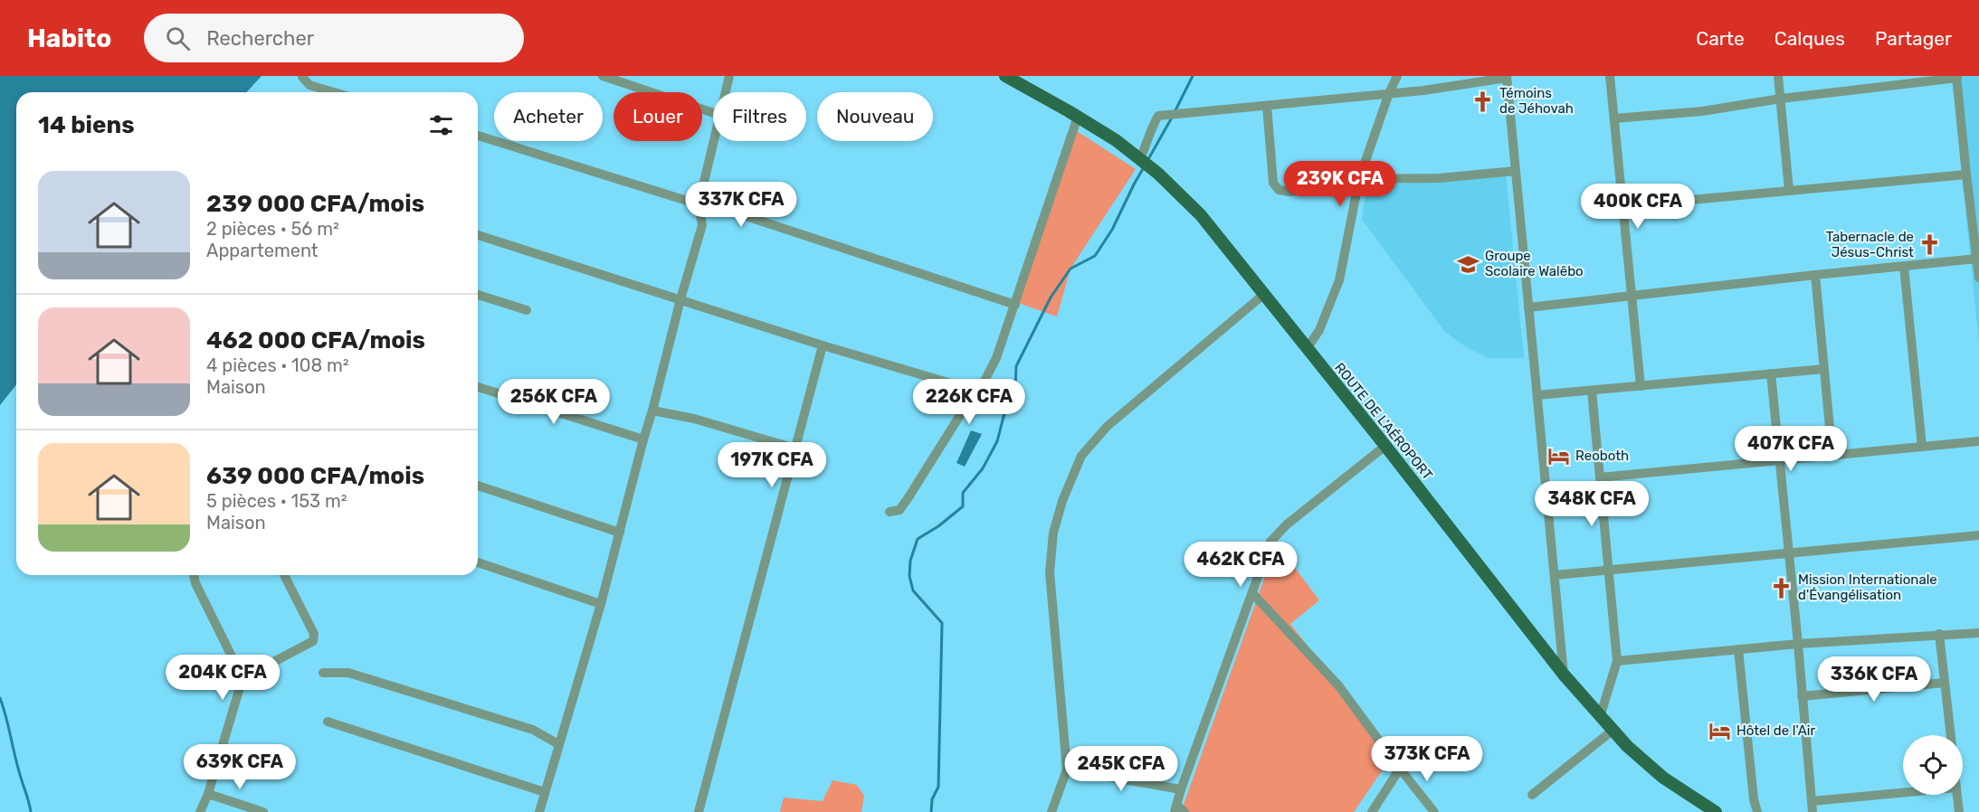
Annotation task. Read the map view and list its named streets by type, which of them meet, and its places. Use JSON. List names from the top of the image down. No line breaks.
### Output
{"streets":{"main road":["ROUTE DE L'AÉROPORT"]},"places":{"church":["Témoins de Jéhovah","Tabernacle de Jésus-Christ","Mission Internationale d'Évangélisation"],"school or university":["Groupe Scolaire Walêbo"],"hotel":["Reoboth","Hôtel de l'Air"]},"page":{"header":"Habito","search":"Rechercher","nav":["Carte","Calques","Partager"],"chip":["Acheter","Louer","Filtres","Nouveau"],"heading":"14 biens","list":[{"name":"239 000 CFA/mois","note":"2 pièces · 56 m² · Appartement"},{"name":"462 000 CFA/mois","note":"4 pièces · 108 m² · Maison"},{"name":"639 000 CFA/mois","note":"5 pièces · 153 m² · Maison"}],"price":["239K CFA","337K CFA","400K CFA","256K CFA","226K CFA","407K CFA","197K CFA","348K CFA","462K CFA","204K CFA","336K CFA","373K CFA","639K CFA","245K CFA"]}}
